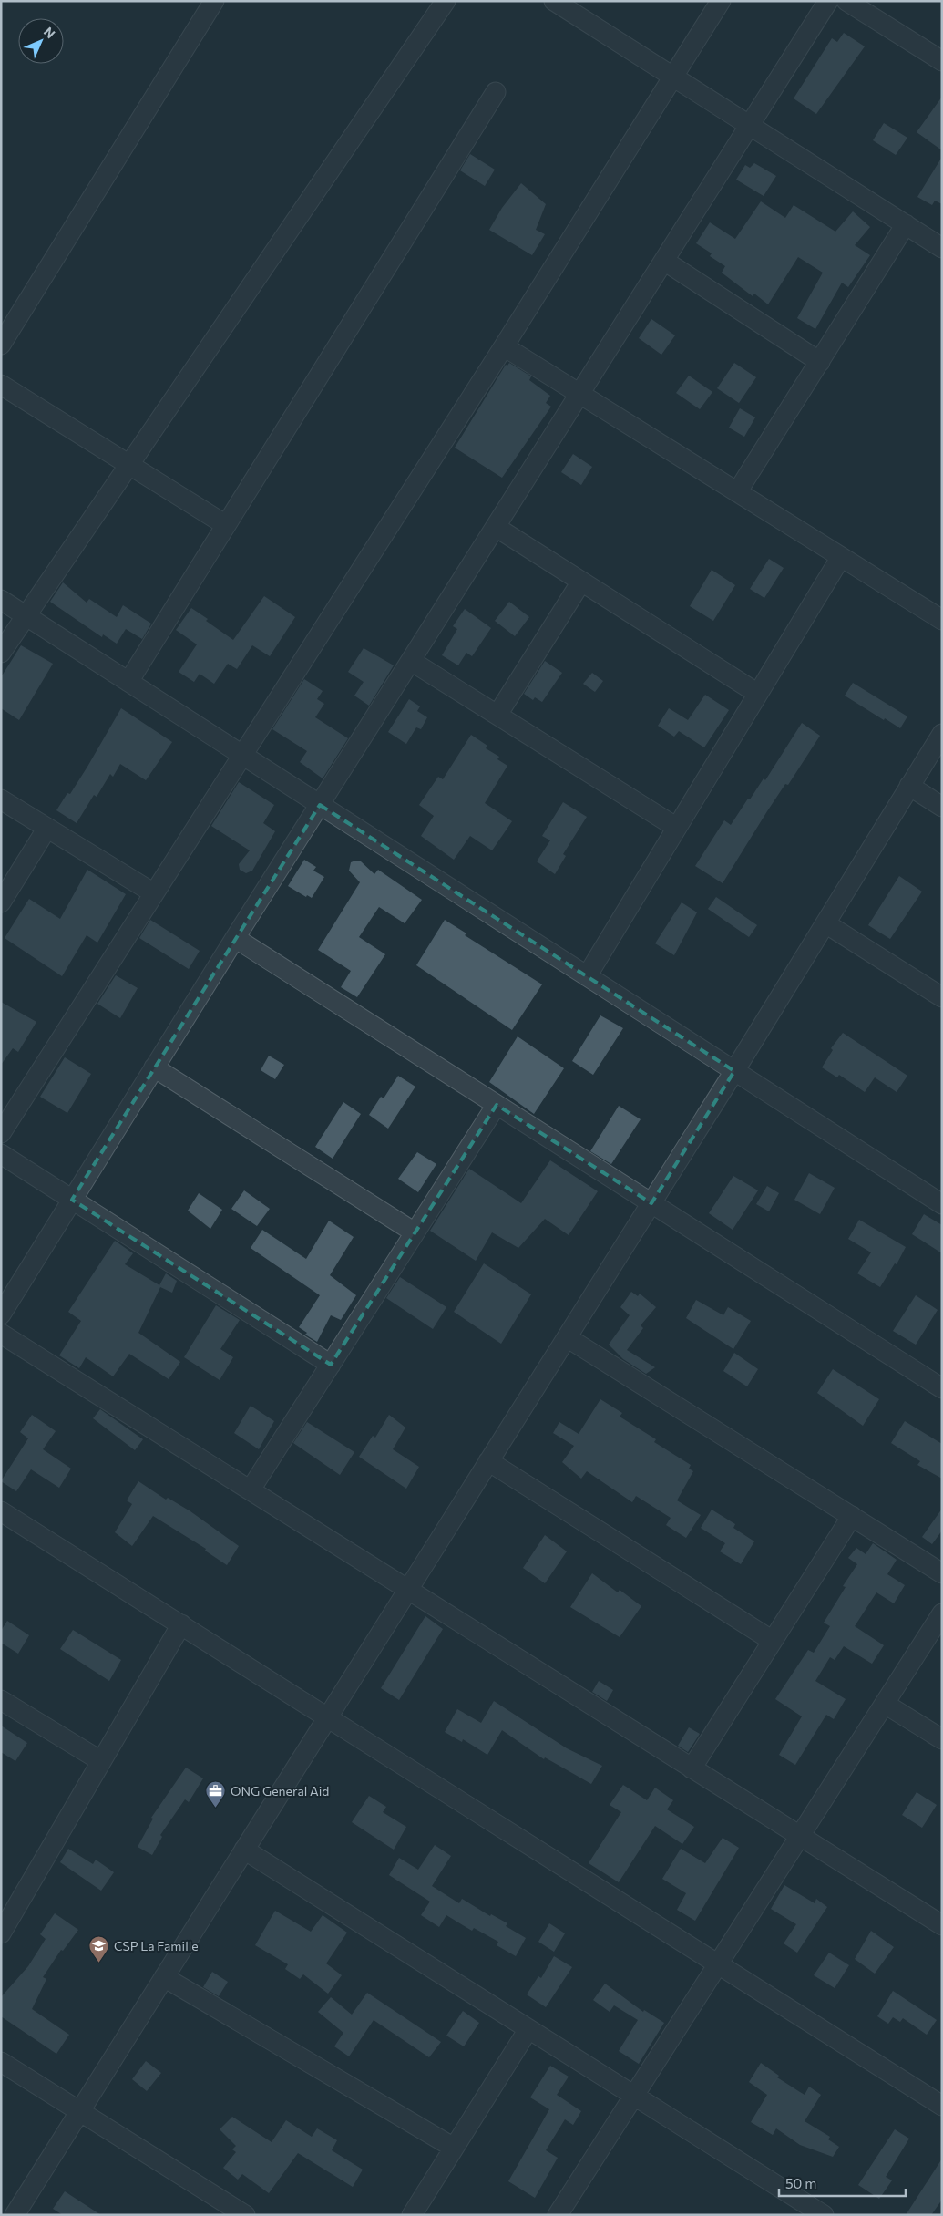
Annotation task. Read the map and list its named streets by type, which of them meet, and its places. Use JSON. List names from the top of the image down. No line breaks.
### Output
{"places":{"office":["ONG General Aid"],"school or university":["CSP La Famille"]},"scale_bar":"50 m","north":"top right"}
